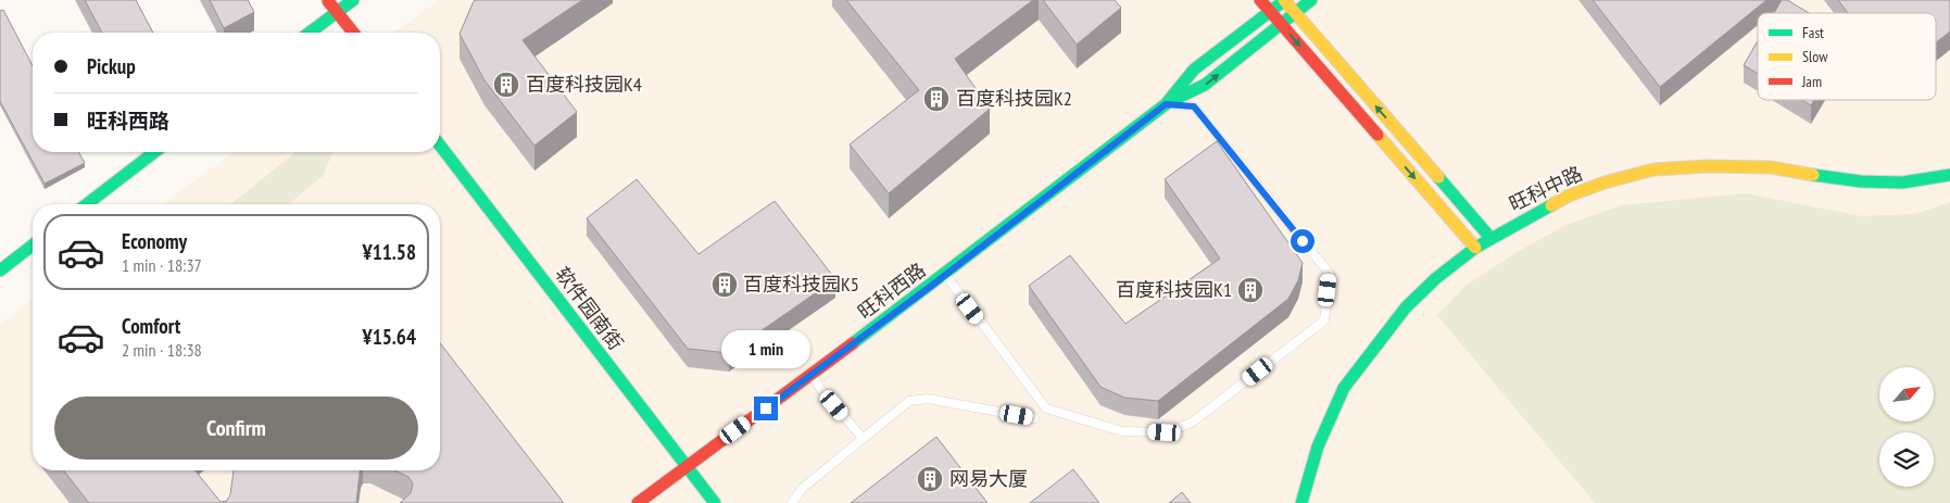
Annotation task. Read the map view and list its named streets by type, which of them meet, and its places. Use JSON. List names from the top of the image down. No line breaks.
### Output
{"streets":{"street":["旺科中路","旺科西路","软件园南街"]},"crossings":[["旺科西路","软件园南街"]],"places":{"building":["百度科技园K4","百度科技园K2","百度科技园K5","百度科技园K1","网易大厦"]},"legend":["Fast","Slow","Jam"],"north":"top right","page":{"banner":["Pickup","旺科西路"],"list":[{"name":"Economy","note":"1 min · 18:37","value":"¥11.58"},{"name":"Comfort","note":"2 min · 18:38","value":"¥15.64"}],"bubble":"1 min","buttons":"Confirm"}}
